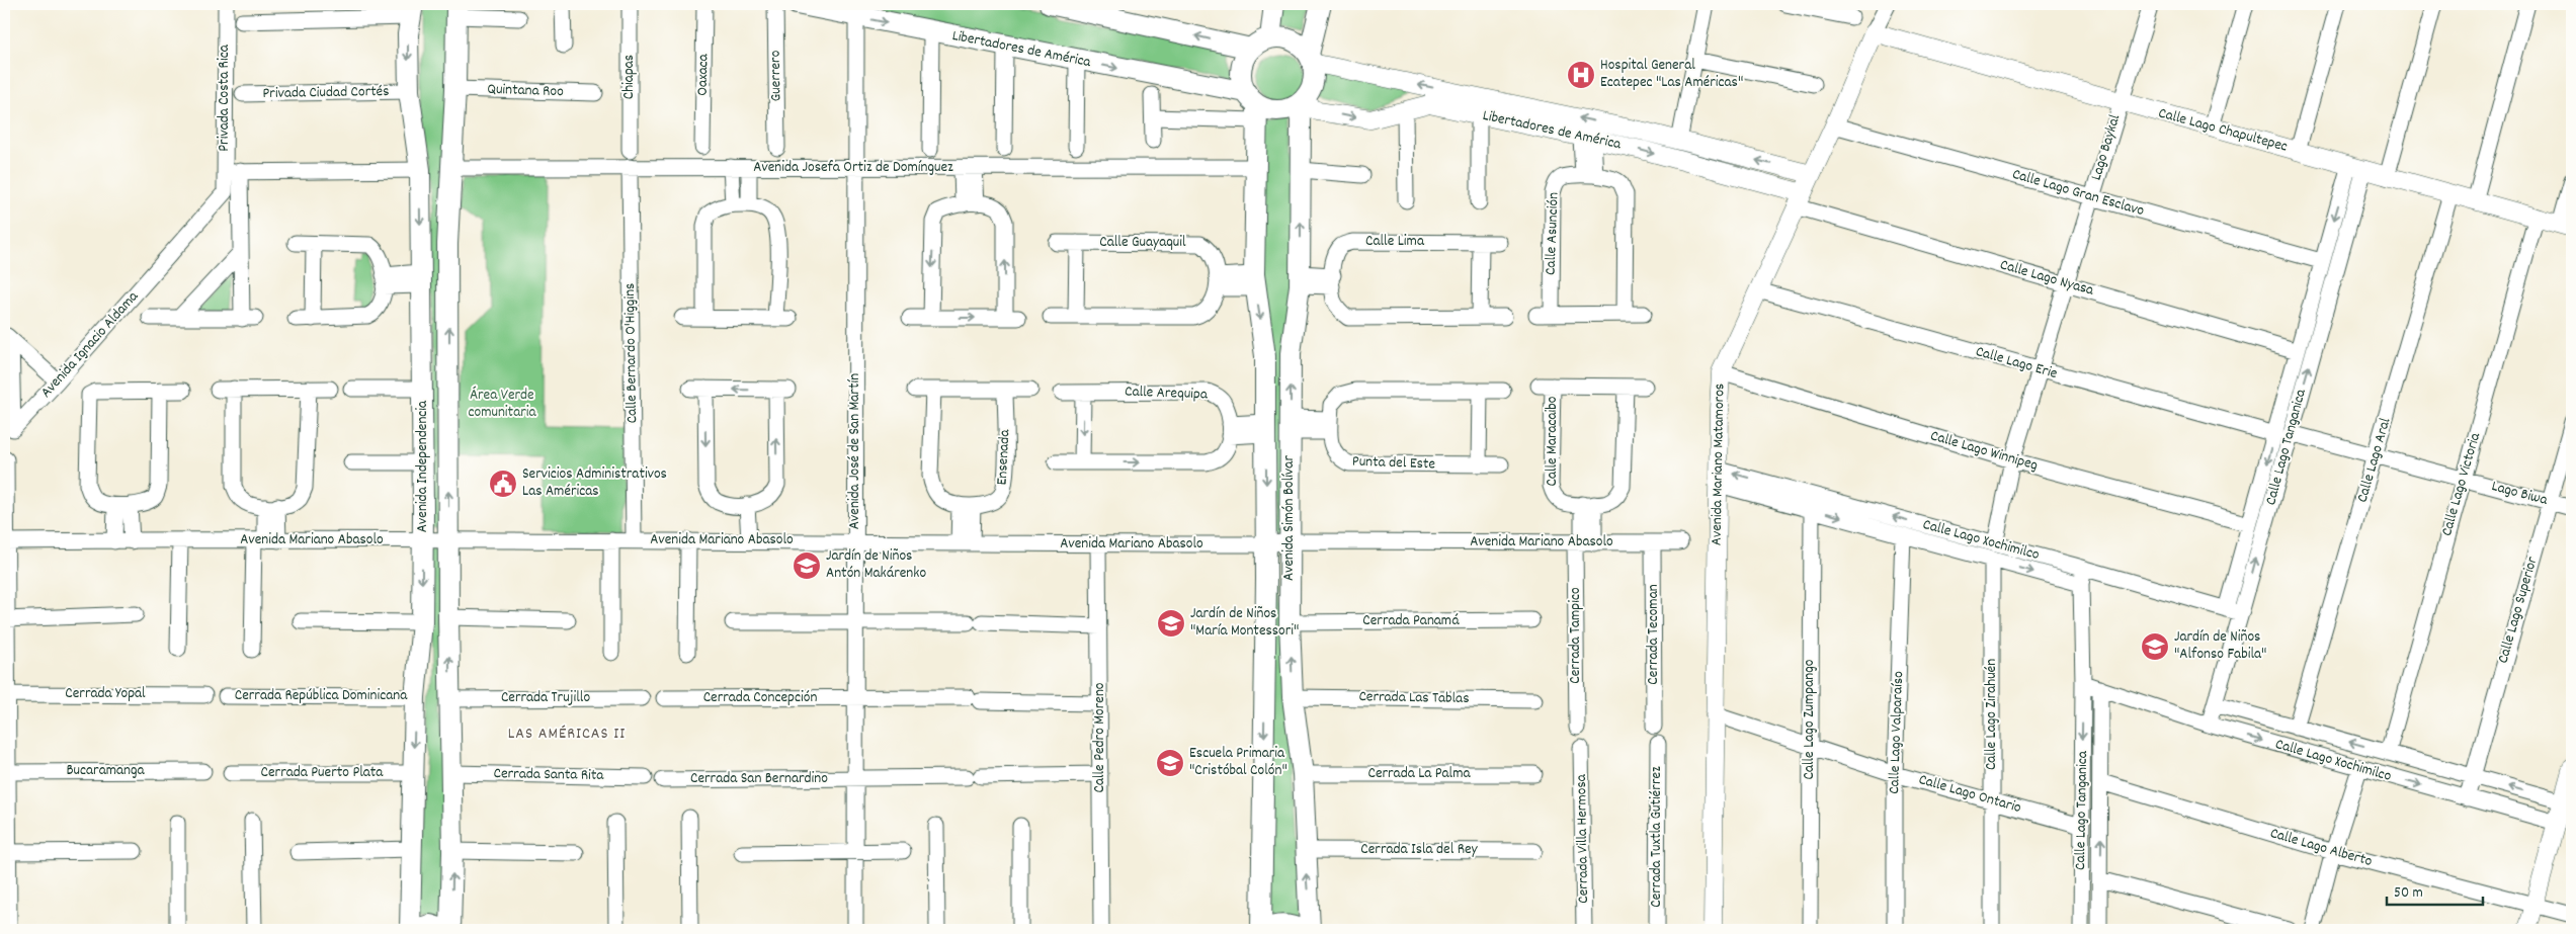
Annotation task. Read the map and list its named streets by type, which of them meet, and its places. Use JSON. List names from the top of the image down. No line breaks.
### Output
{"streets":{"main road":["Libertadores de América","Avenida Independencia","Avenida Simón Bolívar"],"street":["Oaxaca","Guerrero","Chiapas","Quintana Roo","Privada Ciudad Cortés","Privada Costa Rica","Calle Lago Chapultepec","Lago Baykal","Avenida Josefa Ortiz de Domínguez","Calle Lago Gran Esclavo","Calle Asunción","Calle Lima","Calle Guayaquil","Calle Lago Nyasa","Avenida Ignacio Aldama","Calle Bernardo O'Higgins","Calle Lago Erie","Calle Arequipa","Calle Maracaibo","Calle Lago Tanganica","Avenida José de San Martín","Calle Lago Winnipeg","Ensenada","Calle Lago Aral","Punta del Este","Avenida Mariano Matamoros","Calle Lago Victoria","Lago Biwa","Avenida Mariano Abasolo","Calle Lago Xochimilco","Calle Lago Superior","Cerrada Panamá","Cerrada Tecoman","Cerrada Tampico","Cerrada Yopal","Cerrada República Dominicana","Cerrada Trujillo","Cerrada Concepción","Cerrada Las Tablas","Calle Lago Zirahuén","Calle Lago Zumpango","Calle Lago Valparaíso","Calle Pedro Moreno","Bucaramanga","Cerrada Puerto Plata","Cerrada La Palma","Cerrada Santa Rita","Cerrada San Bernardino","Calle Lago Ontario","Cerrada Tuxtla Gutiérrez","Cerrada Villa Hermosa","Calle Lago Alberto","Cerrada Isla del Rey"]},"crossings":[["Libertadores de América","Calle Lago Nyasa"],["Libertadores de América","Avenida José de San Martín"],["Libertadores de América","Avenida Mariano Matamoros"],["Libertadores de América","Avenida Simón Bolívar"],["Quintana Roo","Avenida Independencia"],["Privada Ciudad Cortés","Avenida Independencia"],["Privada Costa Rica","Avenida Ignacio Aldama"],["Calle Lago Chapultepec","Lago Baykal"],["Calle Lago Chapultepec","Calle Lago Tanganica"],["Calle Lago Chapultepec","Calle Lago Aral"],["Calle Lago Chapultepec","Avenida Mariano Matamoros"],["Calle Lago Chapultepec","Calle Lago Victoria"],["Lago Baykal","Calle Lago Gran Esclavo"],["Lago Baykal","Calle Lago Nyasa"],["Lago Baykal","Calle Lago Erie"],["Lago Baykal","Calle Lago Winnipeg"],["Lago Baykal","Calle Lago Xochimilco"],["Avenida Josefa Ortiz de Domínguez","Calle Bernardo O'Higgins"],["Avenida Josefa Ortiz de Domínguez","Avenida José de San Martín"],["Avenida Josefa Ortiz de Domínguez","Avenida Independencia"],["Avenida Josefa Ortiz de Domínguez","Avenida Simón Bolívar"],["Calle Lago Gran Esclavo","Calle Lago Tanganica"],["Calle Lago Gran Esclavo","Avenida Mariano Matamoros"],["Calle Lago Nyasa","Calle Lago Tanganica"],["Calle Lago Nyasa","Avenida Mariano Matamoros"],["Calle Bernardo O'Higgins","Avenida Mariano Abasolo"],["Calle Lago Erie","Calle Lago Tanganica"],["Calle Lago Erie","Avenida Mariano Matamoros"],["Calle Lago Erie","Lago Biwa"],["Calle Lago Tanganica","Calle Lago Winnipeg"],["Calle Lago Tanganica","Lago Biwa"],["Calle Lago Tanganica","Calle Lago Xochimilco"],["Calle Lago Tanganica","Calle Lago Ontario"],["Calle Lago Tanganica","Calle Lago Alberto"],["Avenida José de San Martín","Avenida Mariano Abasolo"],["Avenida José de San Martín","Cerrada Concepción"],["Avenida José de San Martín","Cerrada San Bernardino"],["Calle Lago Winnipeg","Avenida Mariano Matamoros"],["Calle Lago Aral","Lago Biwa"],["Calle Lago Aral","Calle Lago Xochimilco"],["Avenida Mariano Matamoros","Calle Lago Xochimilco"],["Avenida Mariano Matamoros","Calle Lago Ontario"],["Avenida Independencia","Avenida Mariano Abasolo"],["Avenida Independencia","Cerrada República Dominicana"],["Avenida Independencia","Cerrada Trujillo"],["Avenida Independencia","Cerrada Puerto Plata"],["Avenida Independencia","Cerrada Santa Rita"],["Calle Lago Victoria","Lago Biwa"],["Calle Lago Victoria","Calle Lago Xochimilco"],["Lago Biwa","Calle Lago Superior"],["Avenida Simón Bolívar","Avenida Mariano Abasolo"],["Avenida Simón Bolívar","Cerrada Panamá"],["Avenida Simón Bolívar","Cerrada Las Tablas"],["Avenida Simón Bolívar","Cerrada La Palma"],["Avenida Simón Bolívar","Cerrada Isla del Rey"],["Avenida Mariano Abasolo","Cerrada Tecoman"],["Avenida Mariano Abasolo","Cerrada Tampico"],["Avenida Mariano Abasolo","Calle Pedro Moreno"],["Calle Lago Xochimilco","Calle Lago Superior"],["Calle Lago Xochimilco","Calle Lago Zirahuén"],["Calle Lago Xochimilco","Calle Lago Zumpango"],["Calle Lago Xochimilco","Calle Lago Valparaíso"],["Cerrada Concepción","Calle Pedro Moreno"],["Calle Lago Zirahuén","Calle Lago Ontario"],["Calle Lago Zumpango","Calle Lago Ontario"],["Calle Lago Valparaíso","Calle Lago Ontario"],["Calle Pedro Moreno","Cerrada San Bernardino"]],"districts":["LAS AMÉRICAS II"],"parks":["Área Verde comunitaria"],"places":{"hospital":["Hospital General Ecatepec \"Las Américas\""],"public building":["Servicios Administrativos Las Américas"],"school or university":["Jardín de Niños Antón Makárenko","Jardín de Niños \"María Montessori\"","Jardín de Niños \"Alfonso Fabila\"","Escuela Primaria \"Cristóbal Colón\""]},"scale_bar":"50 m"}
